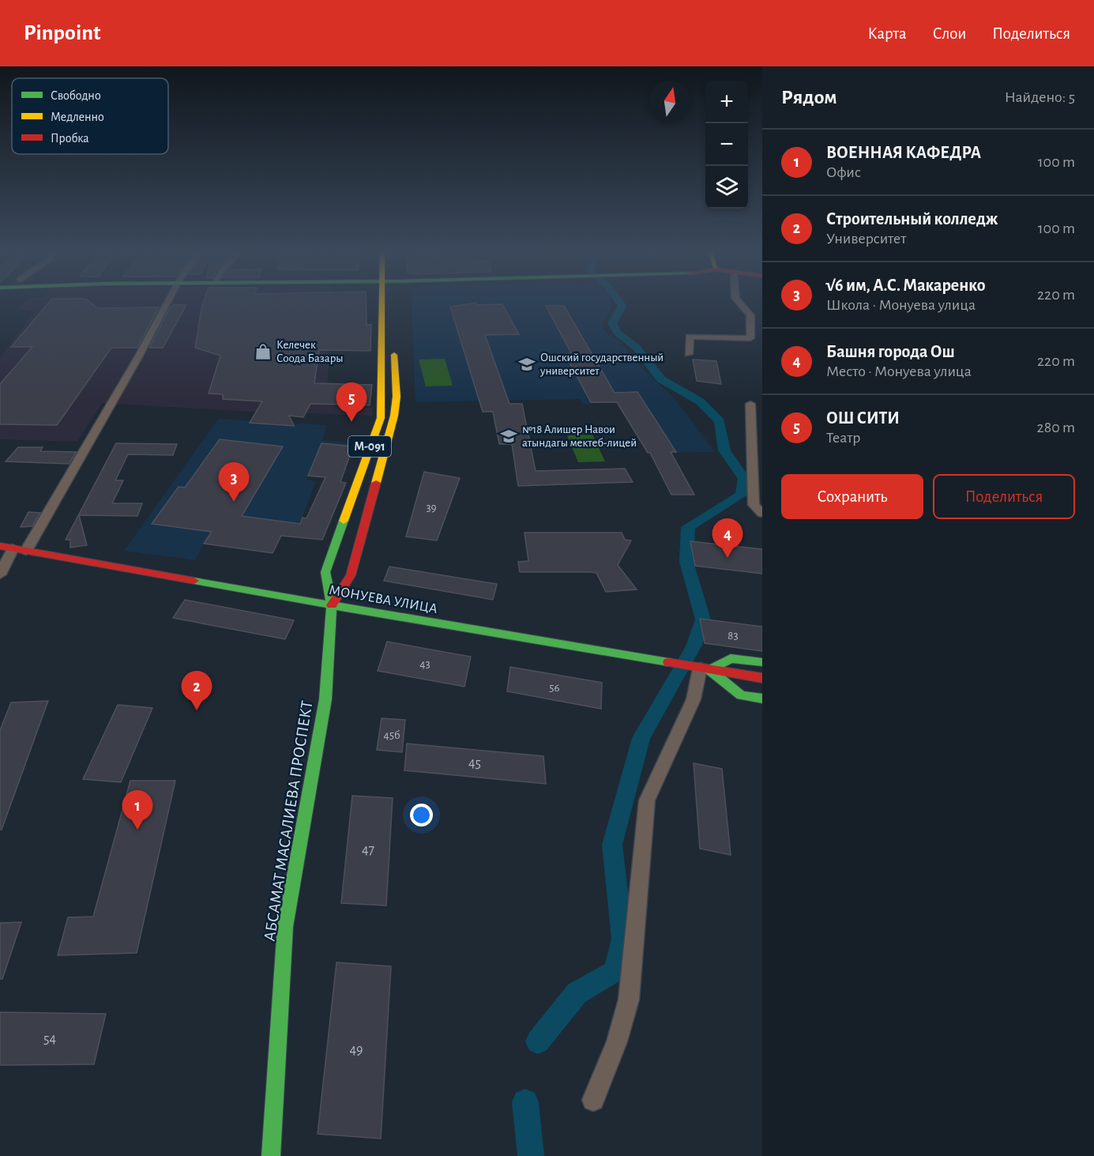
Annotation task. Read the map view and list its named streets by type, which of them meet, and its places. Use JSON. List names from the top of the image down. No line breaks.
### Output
{"streets":{"main road":["М-091","МОНУЕВА УЛИЦА","АБСАМАТ МАСАЛИЕВА ПРОСПЕКТ"]},"crossings":[["М-091","МОНУЕВА УЛИЦА"],["М-091","АБСАМАТ МАСАЛИЕВА ПРОСПЕКТ"],["МОНУЕВА УЛИЦА","АБСАМАТ МАСАЛИЕВА ПРОСПЕКТ"]],"places":{"shop":["Келечек Соода Базары"],"school or university":["Ошский государственный университет","№18 Алишер Навои атындагы мектеб-лицей"]},"house_numbers":["39","83","43","56","45б","45","47","54","49"],"legend":["Свободно","Медленно","Пробка"],"north":"top","page":{"header":"Pinpoint","nav":["Карта","Слои","Поделиться"],"heading":["Рядом","Найдено: 5"],"map_buttons":["+","−"],"list":[{"mark":"1","name":"ВОЕННАЯ КАФЕДРА","note":"Офис","value":"100 m"},{"mark":"2","name":"Строительный колледж","note":"Университет","value":"100 m"},{"mark":"3","name":"√6 им, А.С. Макаренко","note":"Школа · Монуева улица","value":"220 m"},{"mark":"4","name":"Башня города Ош","note":"Место · Монуева улица","value":"220 m"},{"mark":"5","name":"ОШ СИТИ","note":"Театр","value":"280 m"}],"pins":["5","3","4","2","1"],"buttons":["Сохранить","Поделиться"]}}
